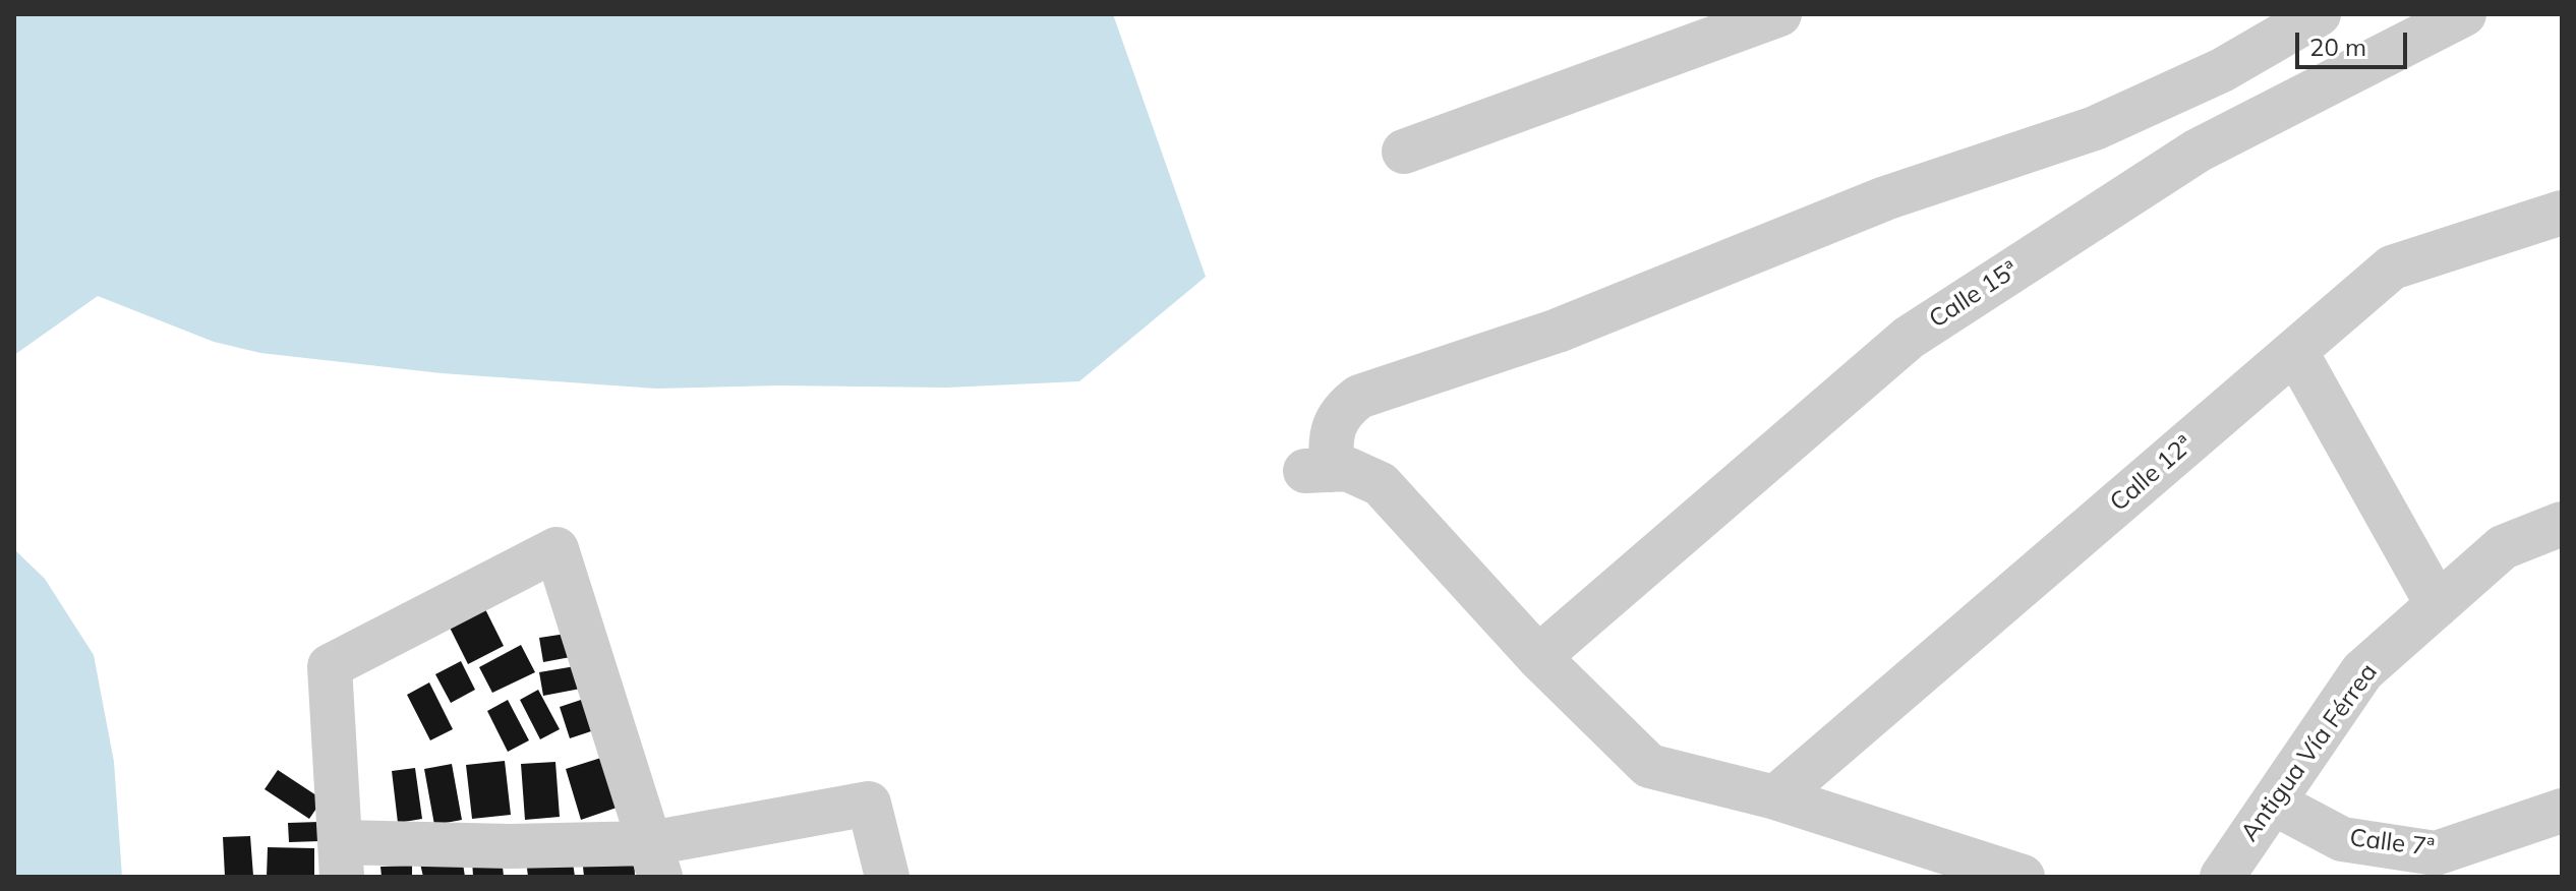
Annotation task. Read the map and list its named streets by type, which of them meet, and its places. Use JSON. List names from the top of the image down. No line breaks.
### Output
{"streets":{"street":["Calle 15ª","Calle 12ª","Antigua Vía Férrea","Calle 7ª"]},"crossings":[["Antigua Vía Férrea","Calle 7ª"]],"scale_bar":"20 m"}
